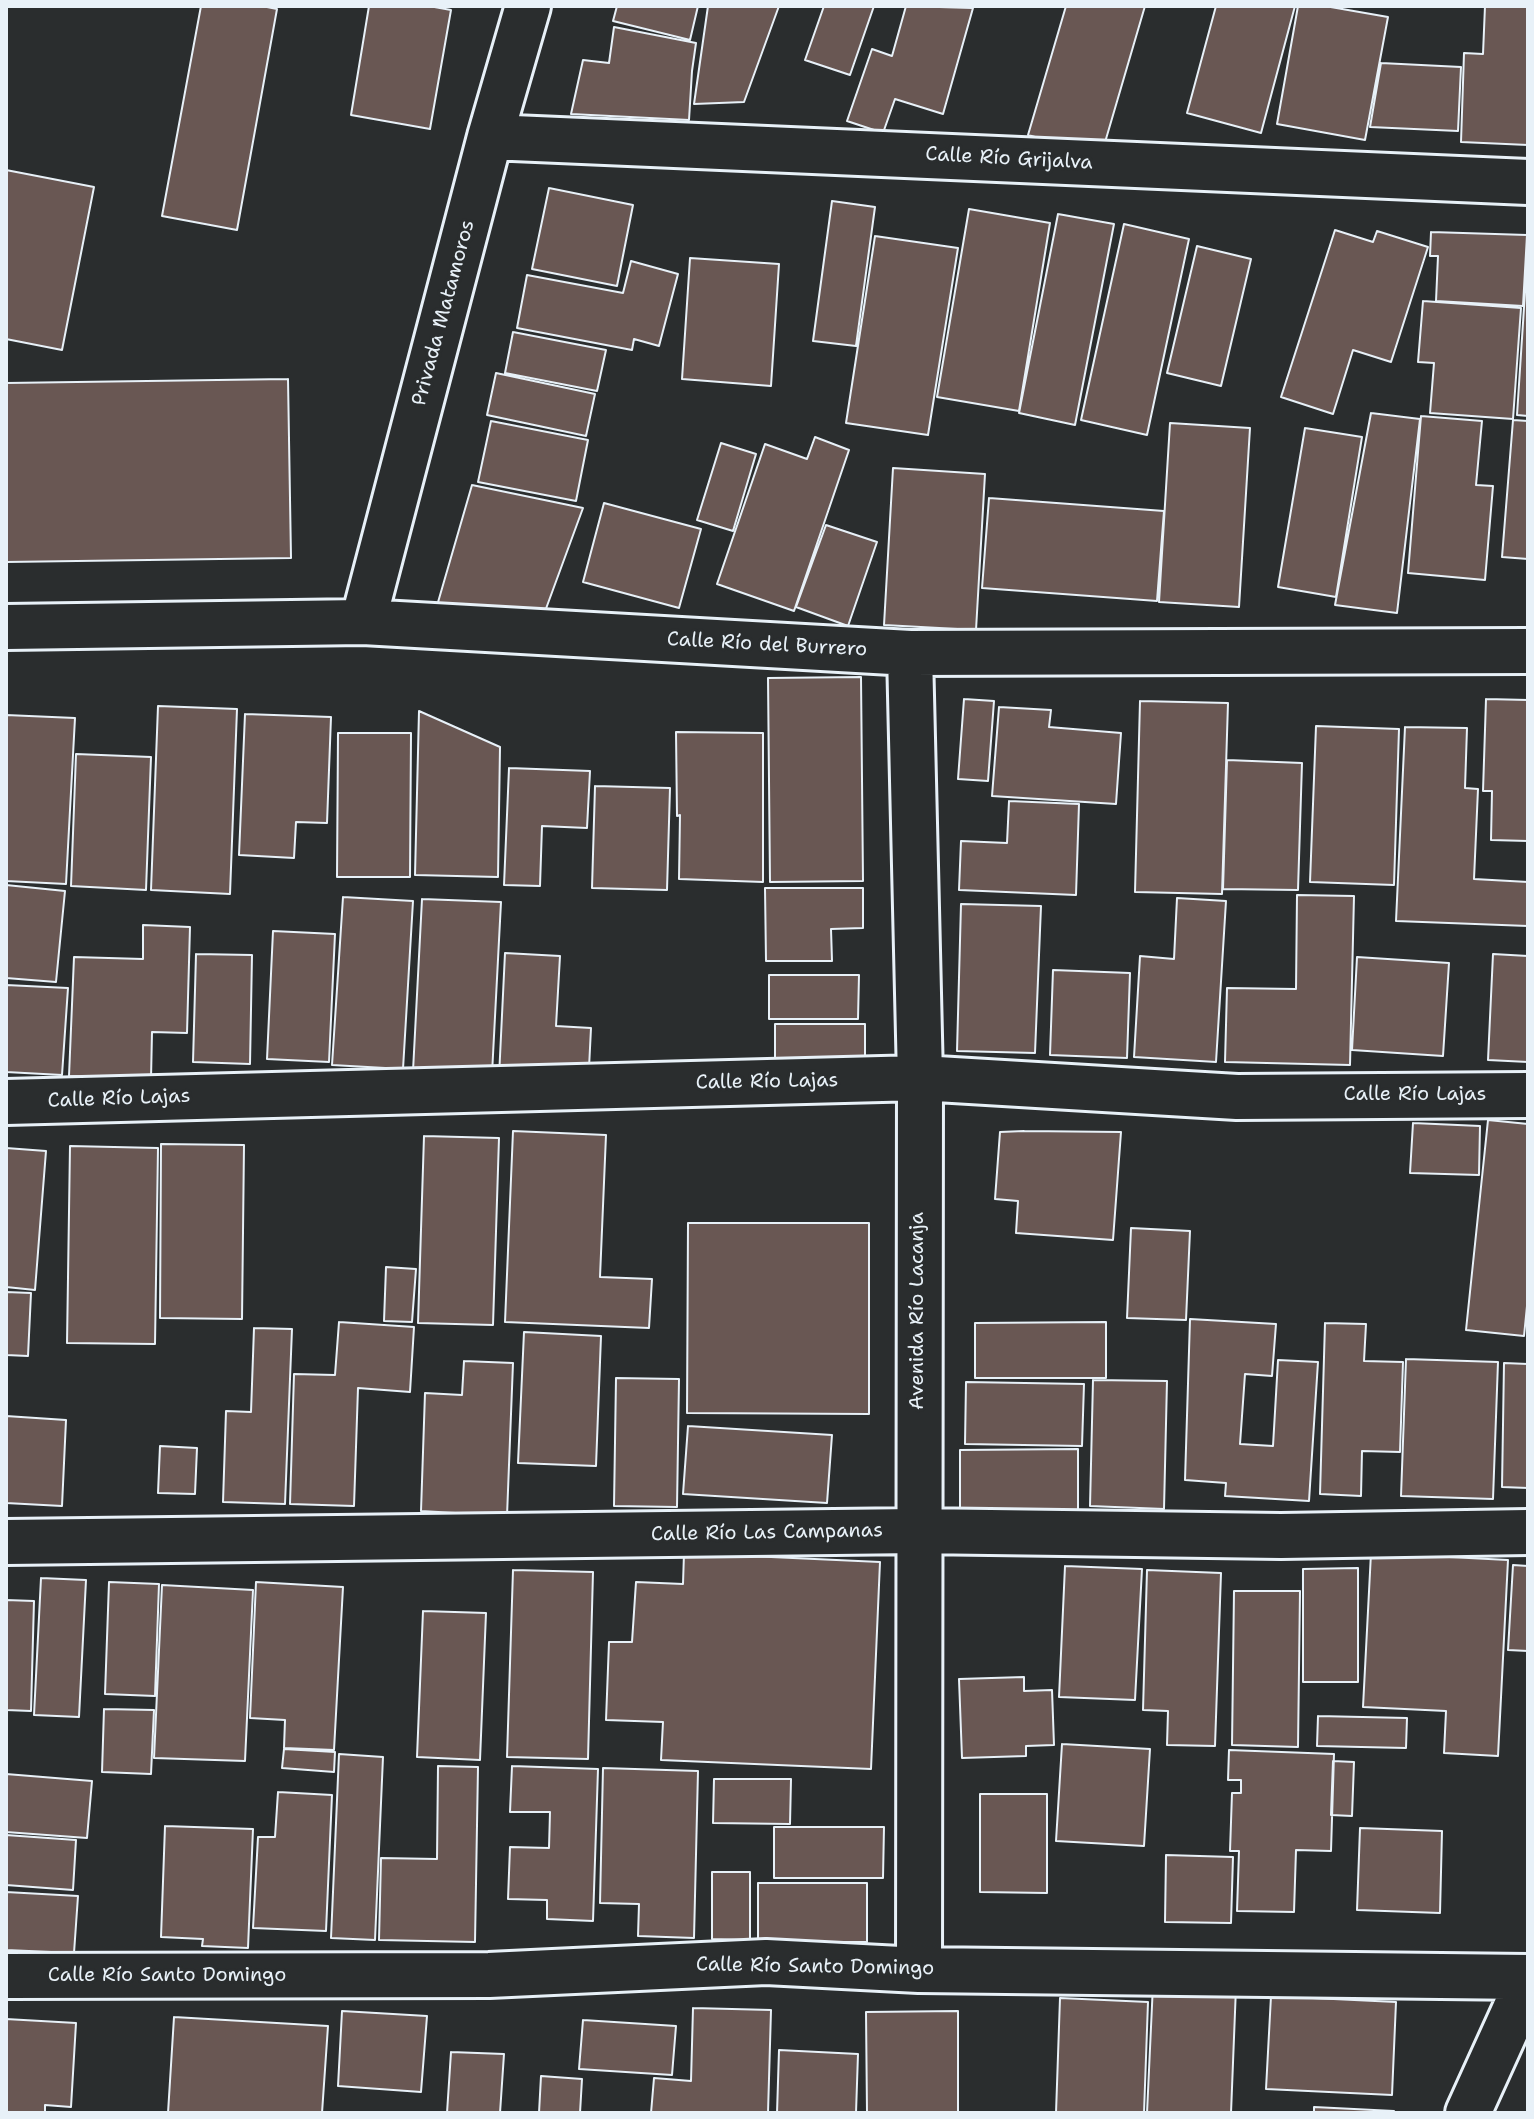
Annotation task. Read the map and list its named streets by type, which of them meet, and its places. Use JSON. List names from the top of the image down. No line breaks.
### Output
{"streets":{"street":["Calle Río Grijalva","Privada Matamoros","Calle Río del Burrero","Calle Río Lajas","Avenida Río Lacanja","Calle Río Las Campanas","Calle Río Santo Domingo"]},"crossings":[["Calle Río Grijalva","Privada Matamoros"],["Privada Matamoros","Calle Río del Burrero"],["Calle Río del Burrero","Avenida Río Lacanja"],["Calle Río Lajas","Avenida Río Lacanja"],["Avenida Río Lacanja","Calle Río Las Campanas"],["Avenida Río Lacanja","Calle Río Santo Domingo"]]}
